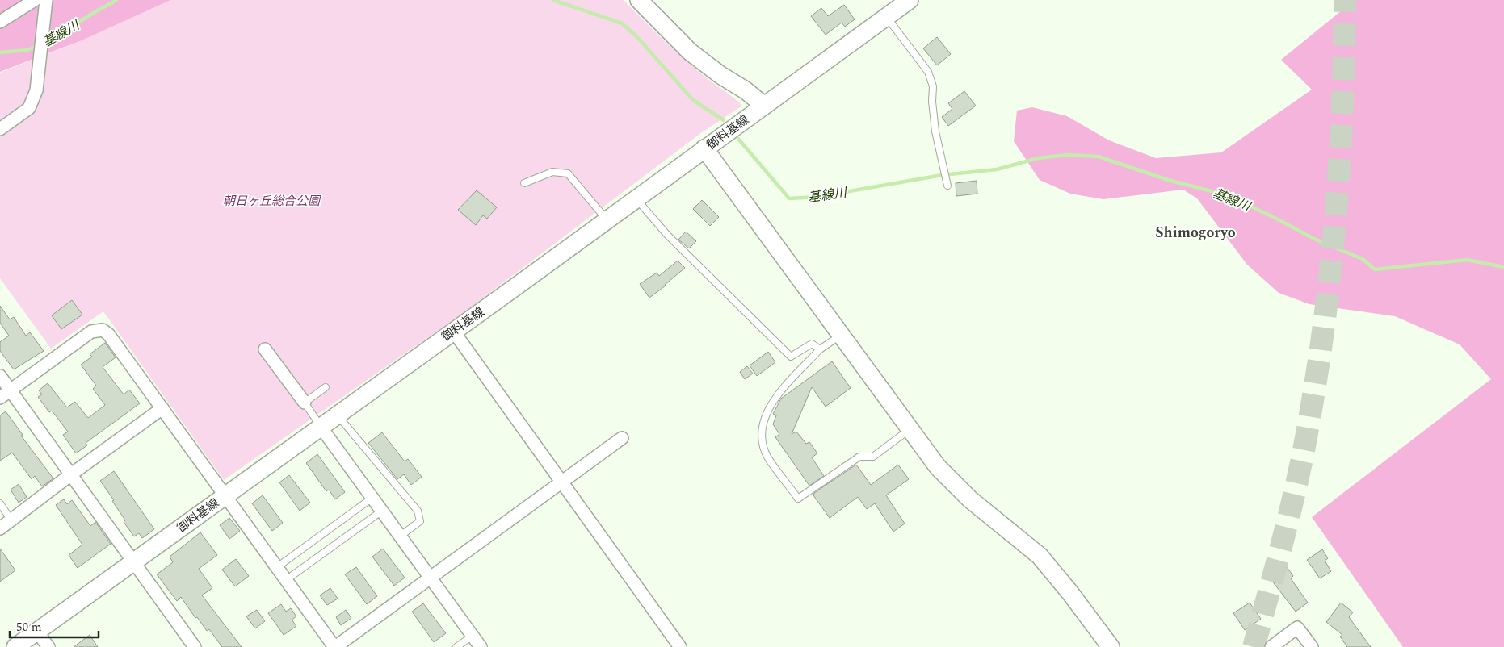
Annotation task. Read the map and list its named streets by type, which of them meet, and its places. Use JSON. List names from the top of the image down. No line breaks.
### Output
{"streets":{"street":["御料基線"]},"districts":["Shimogoryo"],"water":["基線川"],"parks":["朝日ヶ丘総合公園"],"scale_bar":"50 m"}
